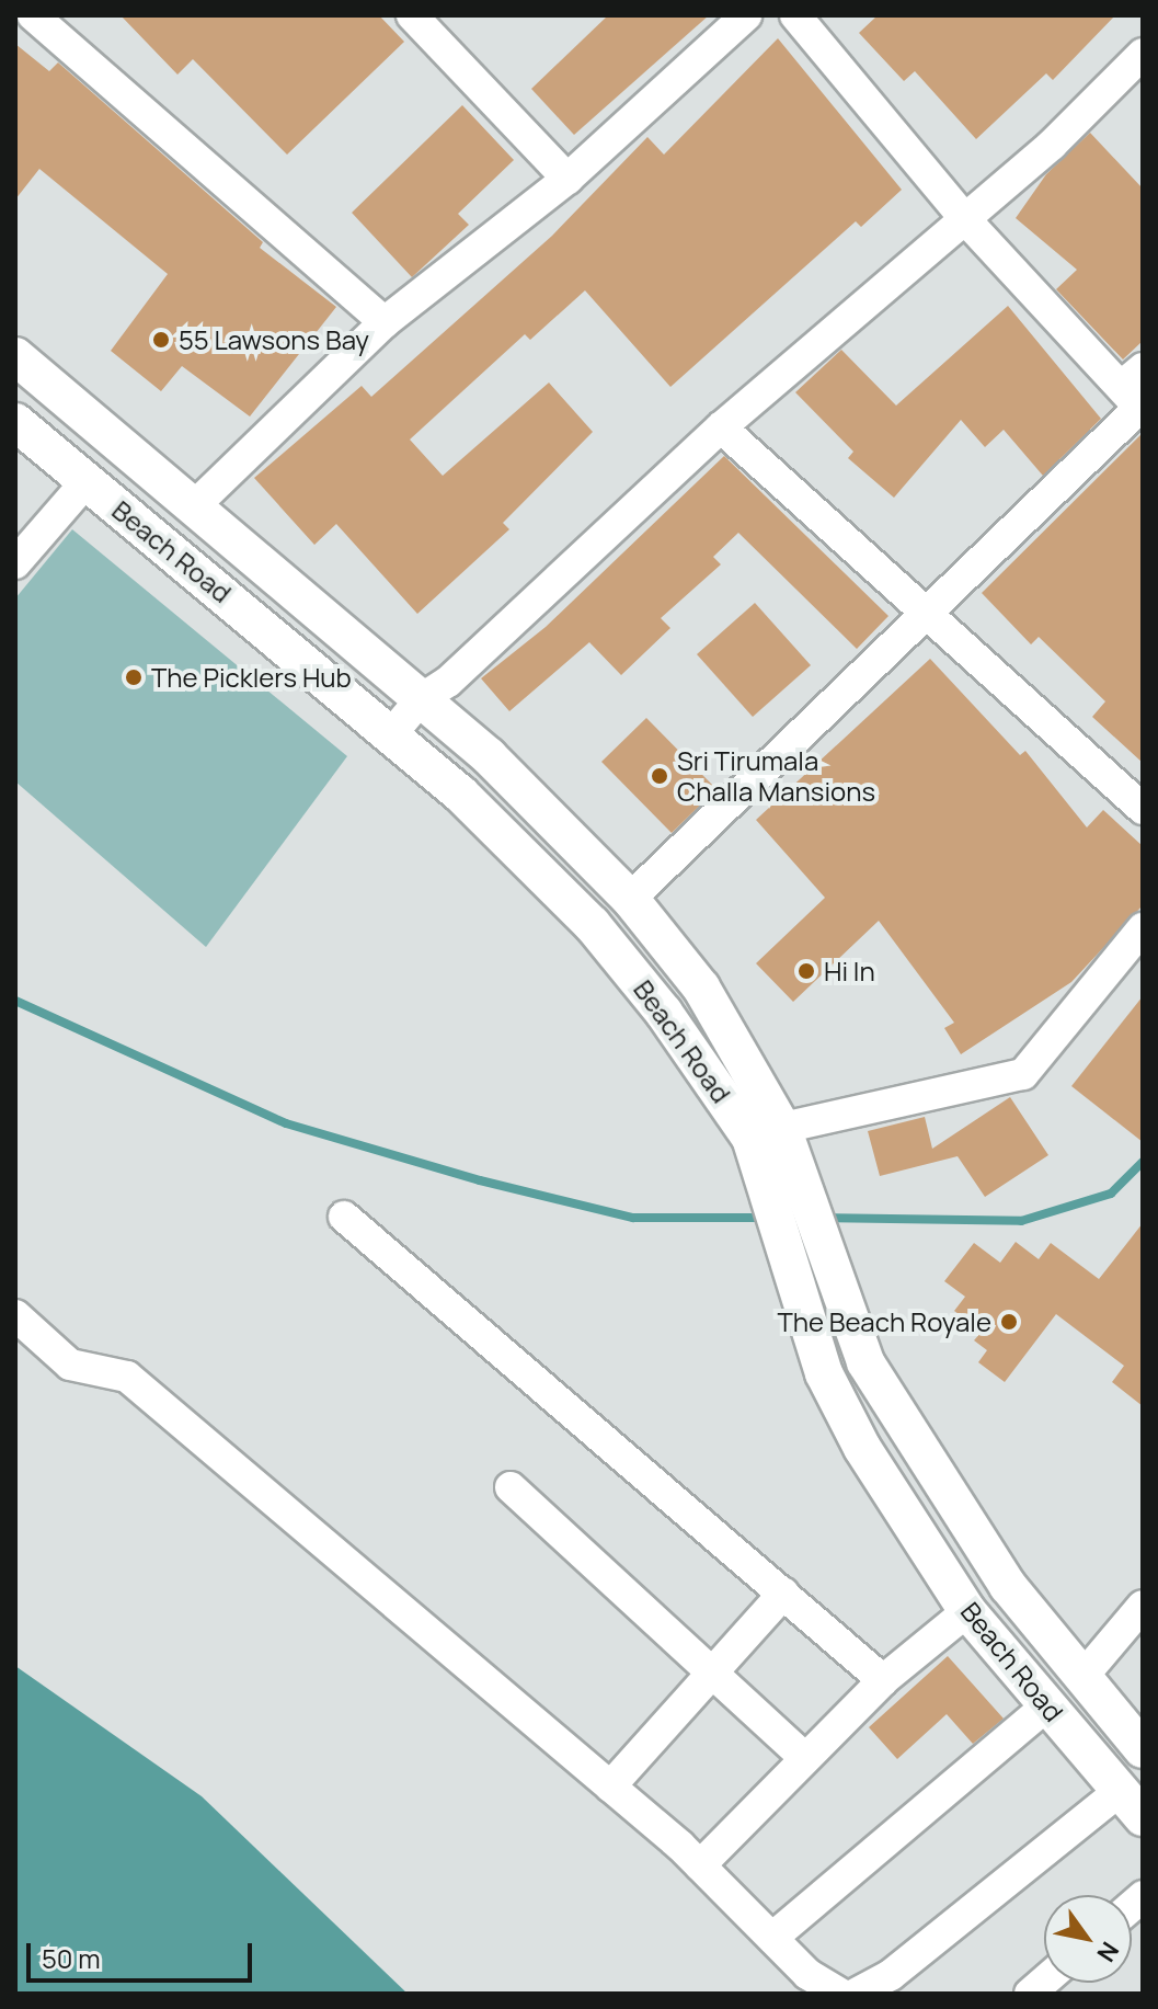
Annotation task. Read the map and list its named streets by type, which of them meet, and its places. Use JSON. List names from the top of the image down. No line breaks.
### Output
{"streets":{"main road":["Beach Road"]},"places":["55 Lawsons Bay","The Picklers Hub","Sri Tirumala Challa Mansions","Hi In","The Beach Royale"],"scale_bar":"50 m","north":"bottom right"}
